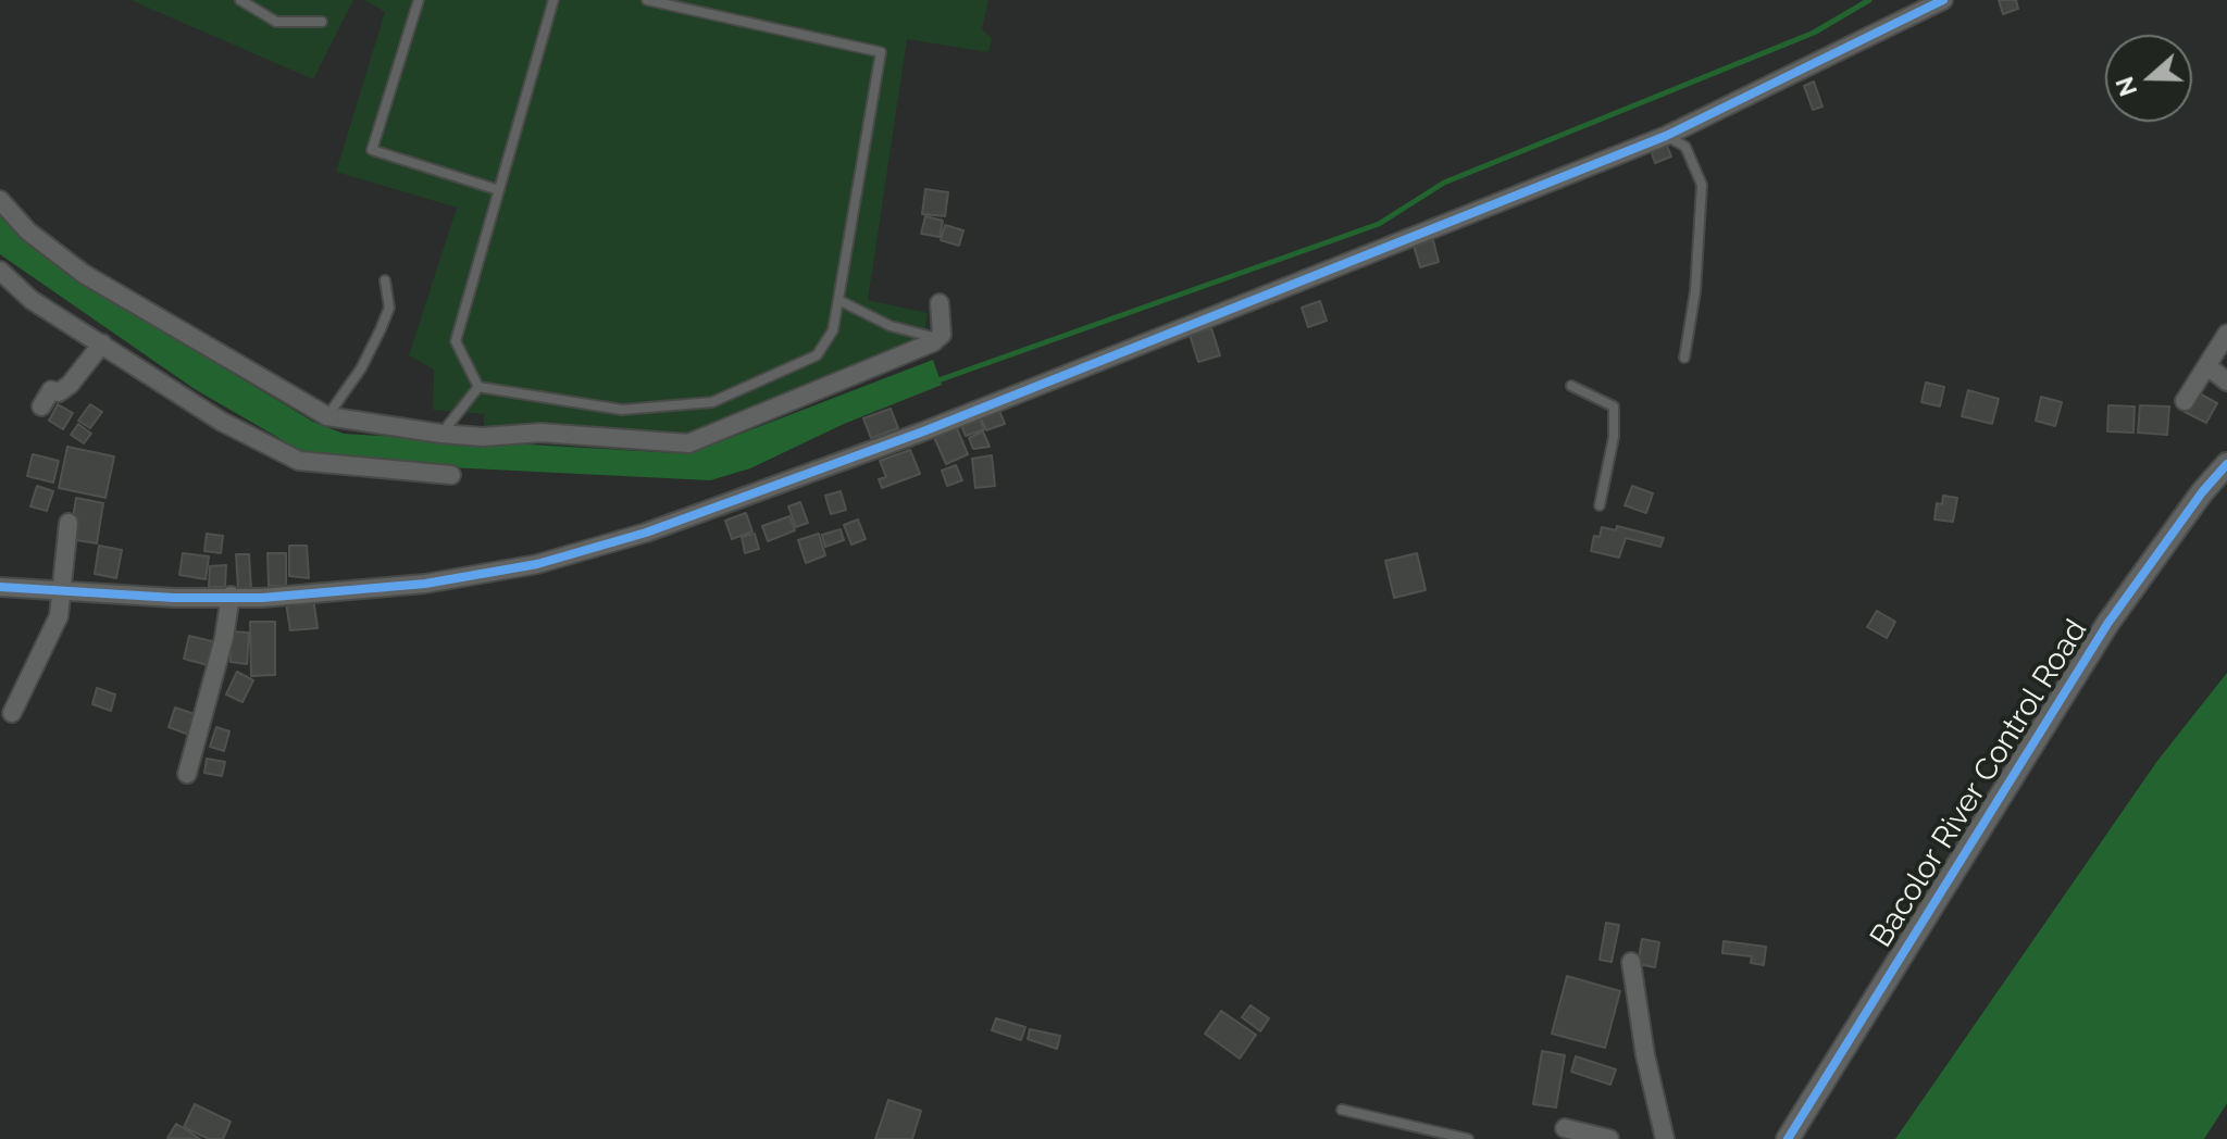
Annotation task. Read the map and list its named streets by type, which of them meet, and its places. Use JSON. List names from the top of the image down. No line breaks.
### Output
{"streets":{"street":["Bacolor River Control Road"]},"north":"left"}
